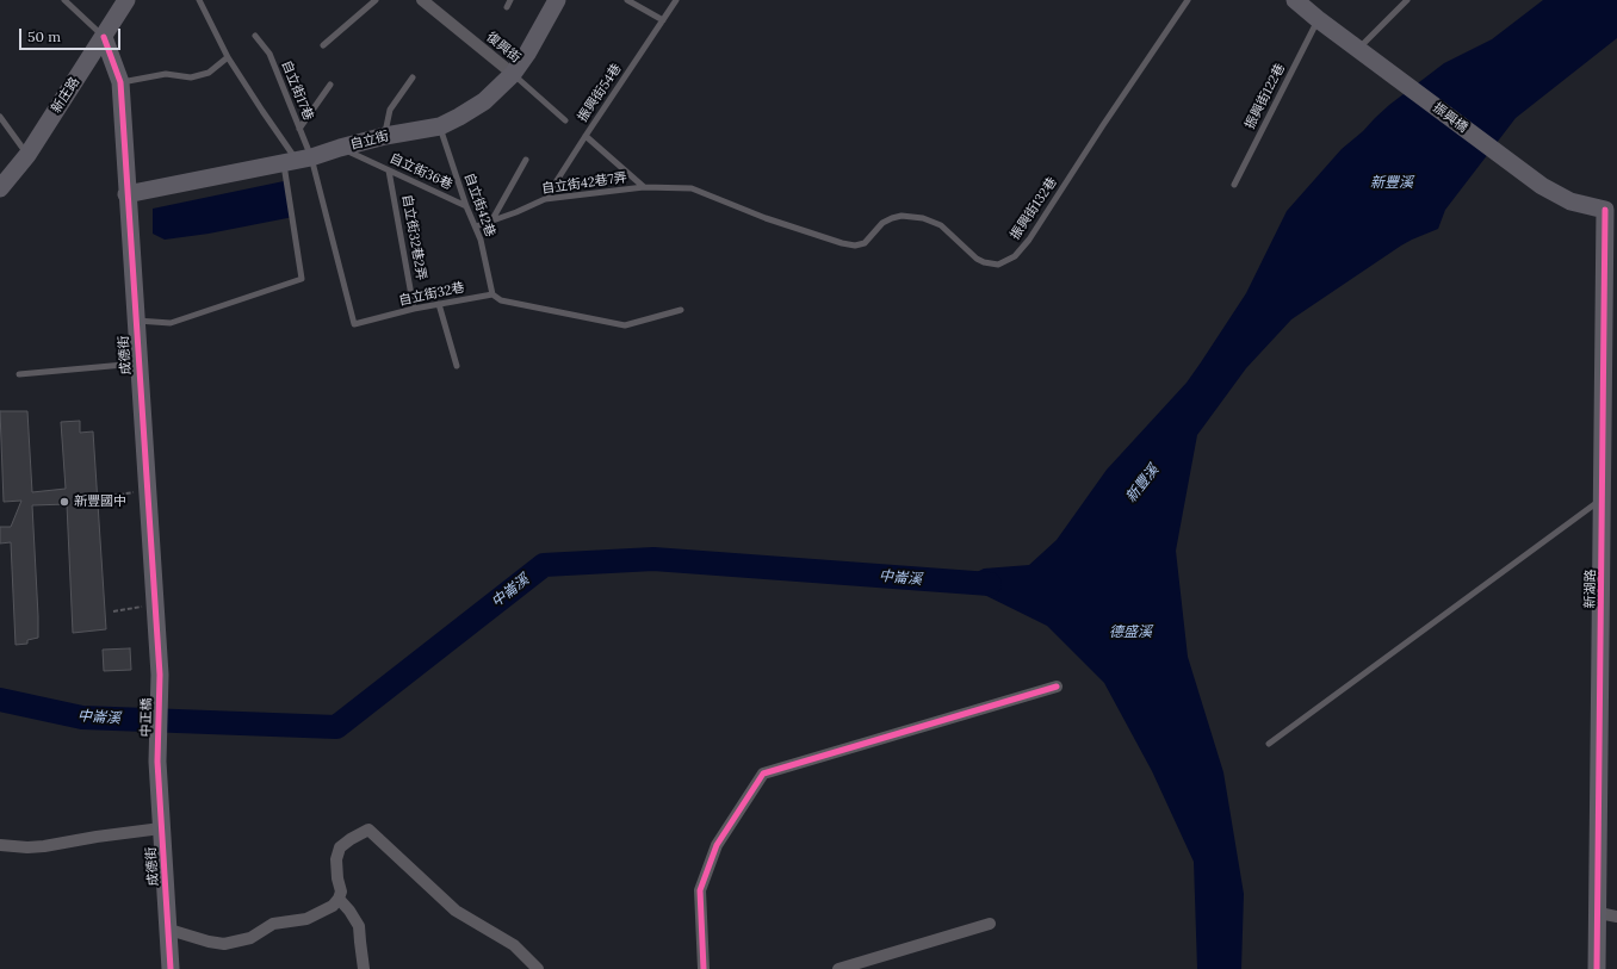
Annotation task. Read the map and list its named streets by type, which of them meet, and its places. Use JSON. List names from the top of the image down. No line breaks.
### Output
{"streets":{"street":["復興街","新庄路","振興橋","自立街","成德街","新湖路","中正橋"],"lane":["自立街17巷","振興街54巷","振興街122巷","自立街36巷","自立街42巷7弄","自立街42巷","振興街132巷","自立街32巷2弄","自立街32巷"]},"crossings":[["復興街","自立街"],["自立街17巷","自立街"],["自立街17巷","自立街32巷"],["振興街54巷","自立街42巷7弄"],["新庄路","成德街"],["振興街122巷","振興橋"],["振興橋","新湖路"],["自立街","自立街36巷"],["自立街","自立街42巷"],["自立街","自立街32巷"],["自立街","成德街"],["自立街36巷","自立街42巷"],["自立街36巷","自立街32巷2弄"],["自立街42巷7弄","自立街42巷"],["自立街42巷7弄","振興街132巷"],["自立街42巷","自立街32巷"],["自立街32巷2弄","自立街32巷"],["成德街","中正橋"]],"water":["新豐溪","中崙溪","德盛溪"],"places":["新豐國中"],"scale_bar":"50 m"}
